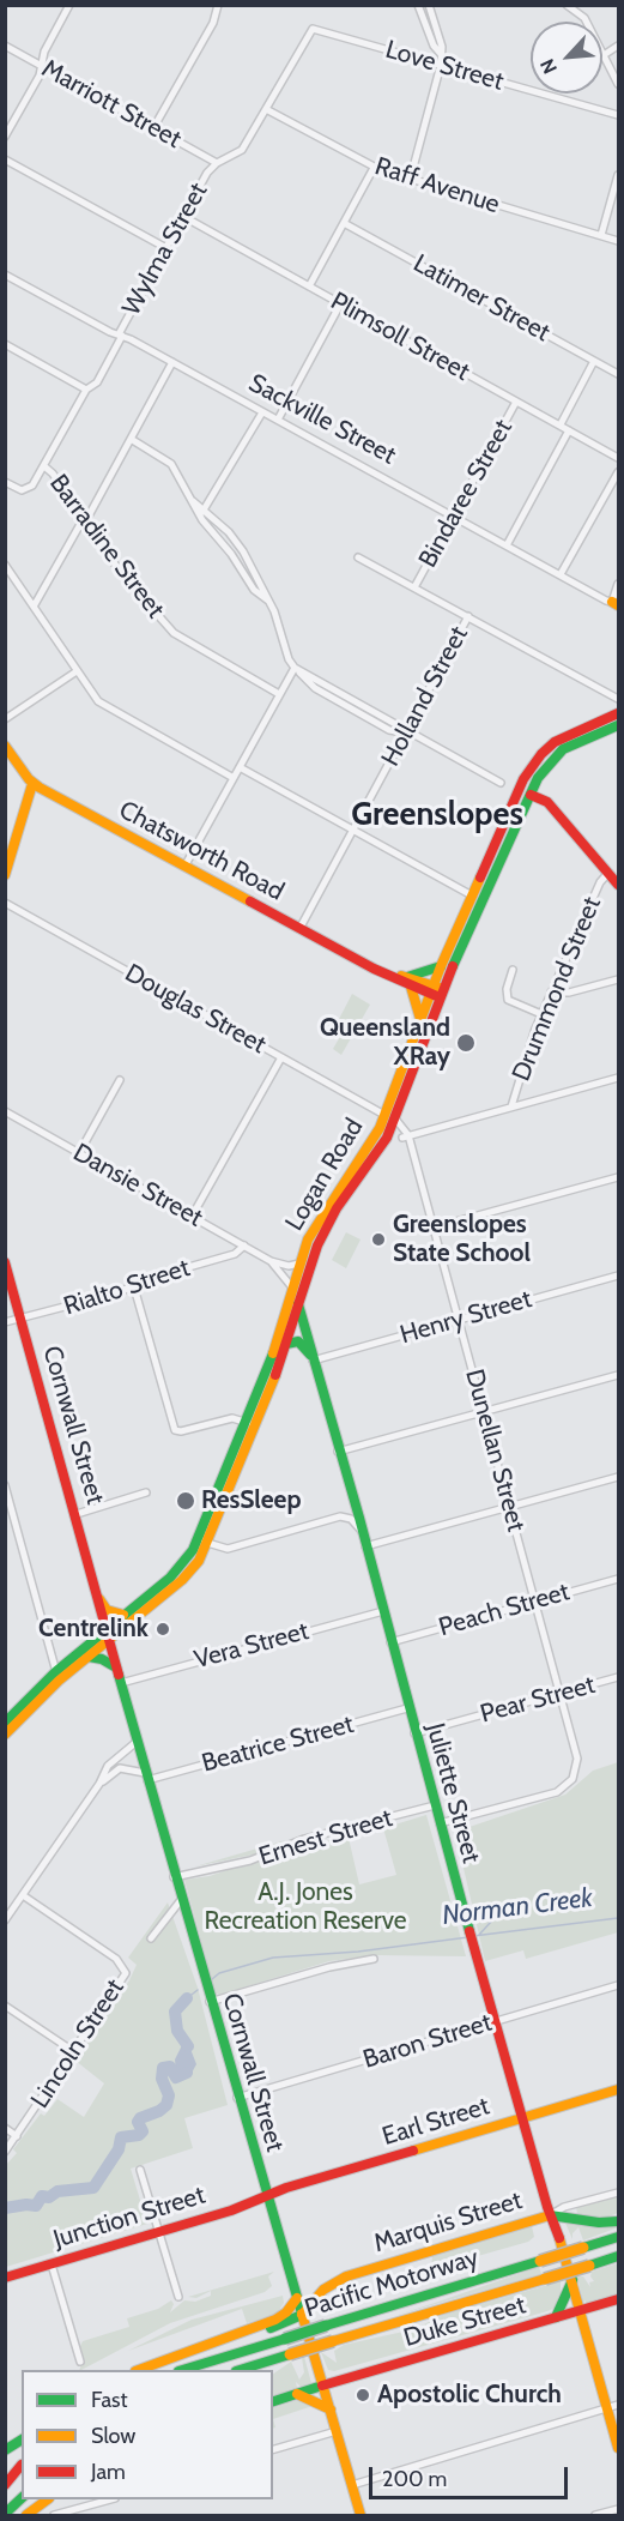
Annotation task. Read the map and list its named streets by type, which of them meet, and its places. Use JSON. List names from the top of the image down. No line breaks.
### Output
{"streets":{"main road":["Chatsworth Road","Logan Road","Cornwall Street","Juliette Street","Earl Street","Junction Street","Marquis Street","Pacific Motorway","Duke Street"],"street":["Love Street","Marriott Street","Raff Avenue","Wylma Street","Latimer Street","Plimsoll Street","Sackville Street","Bindaree Street","Barradine Street","Holland Street","Drummond Street","Douglas Street","Dansie Street","Rialto Street","Henry Street","Dunellan Street","Peach Street","Vera Street","Pear Street","Beatrice Street","Ernest Street","Baron Street","Lincoln Street"]},"crossings":[["Love Street","Wylma Street"],["Marriott Street","Wylma Street"],["Raff Avenue","Wylma Street"],["Wylma Street","Plimsoll Street"],["Wylma Street","Sackville Street"],["Wylma Street","Barradine Street"],["Plimsoll Street","Bindaree Street"],["Sackville Street","Bindaree Street"],["Holland Street","Chatsworth Road"],["Chatsworth Road","Logan Road"],["Douglas Street","Logan Road"],["Douglas Street","Dunellan Street"],["Logan Road","Dansie Street"],["Logan Road","Cornwall Street"],["Logan Road","Dunellan Street"],["Logan Road","Juliette Street"],["Dansie Street","Rialto Street"],["Rialto Street","Cornwall Street"],["Henry Street","Dunellan Street"],["Henry Street","Juliette Street"],["Cornwall Street","Vera Street"],["Cornwall Street","Beatrice Street"],["Cornwall Street","Ernest Street"],["Cornwall Street","Baron Street"],["Cornwall Street","Earl Street"],["Cornwall Street","Junction Street"],["Cornwall Street","Marquis Street"],["Cornwall Street","Duke Street"],["Dunellan Street","Peach Street"],["Dunellan Street","Pear Street"],["Dunellan Street","Juliette Street"],["Peach Street","Juliette Street"],["Vera Street","Juliette Street"],["Pear Street","Juliette Street"],["Beatrice Street","Juliette Street"],["Juliette Street","Ernest Street"],["Juliette Street","Baron Street"],["Juliette Street","Earl Street"],["Juliette Street","Marquis Street"],["Juliette Street","Duke Street"],["Earl Street","Junction Street"]],"districts":["Greenslopes"],"water":["Norman Creek"],"parks":["A.J. Jones Recreation Reserve"],"places":["Queensland XRay","Greenslopes State School","ResSleep","Centrelink","Apostolic Church"],"legend":["Fast","Slow","Jam"],"scale_bar":"200 m","north":"bottom left"}
